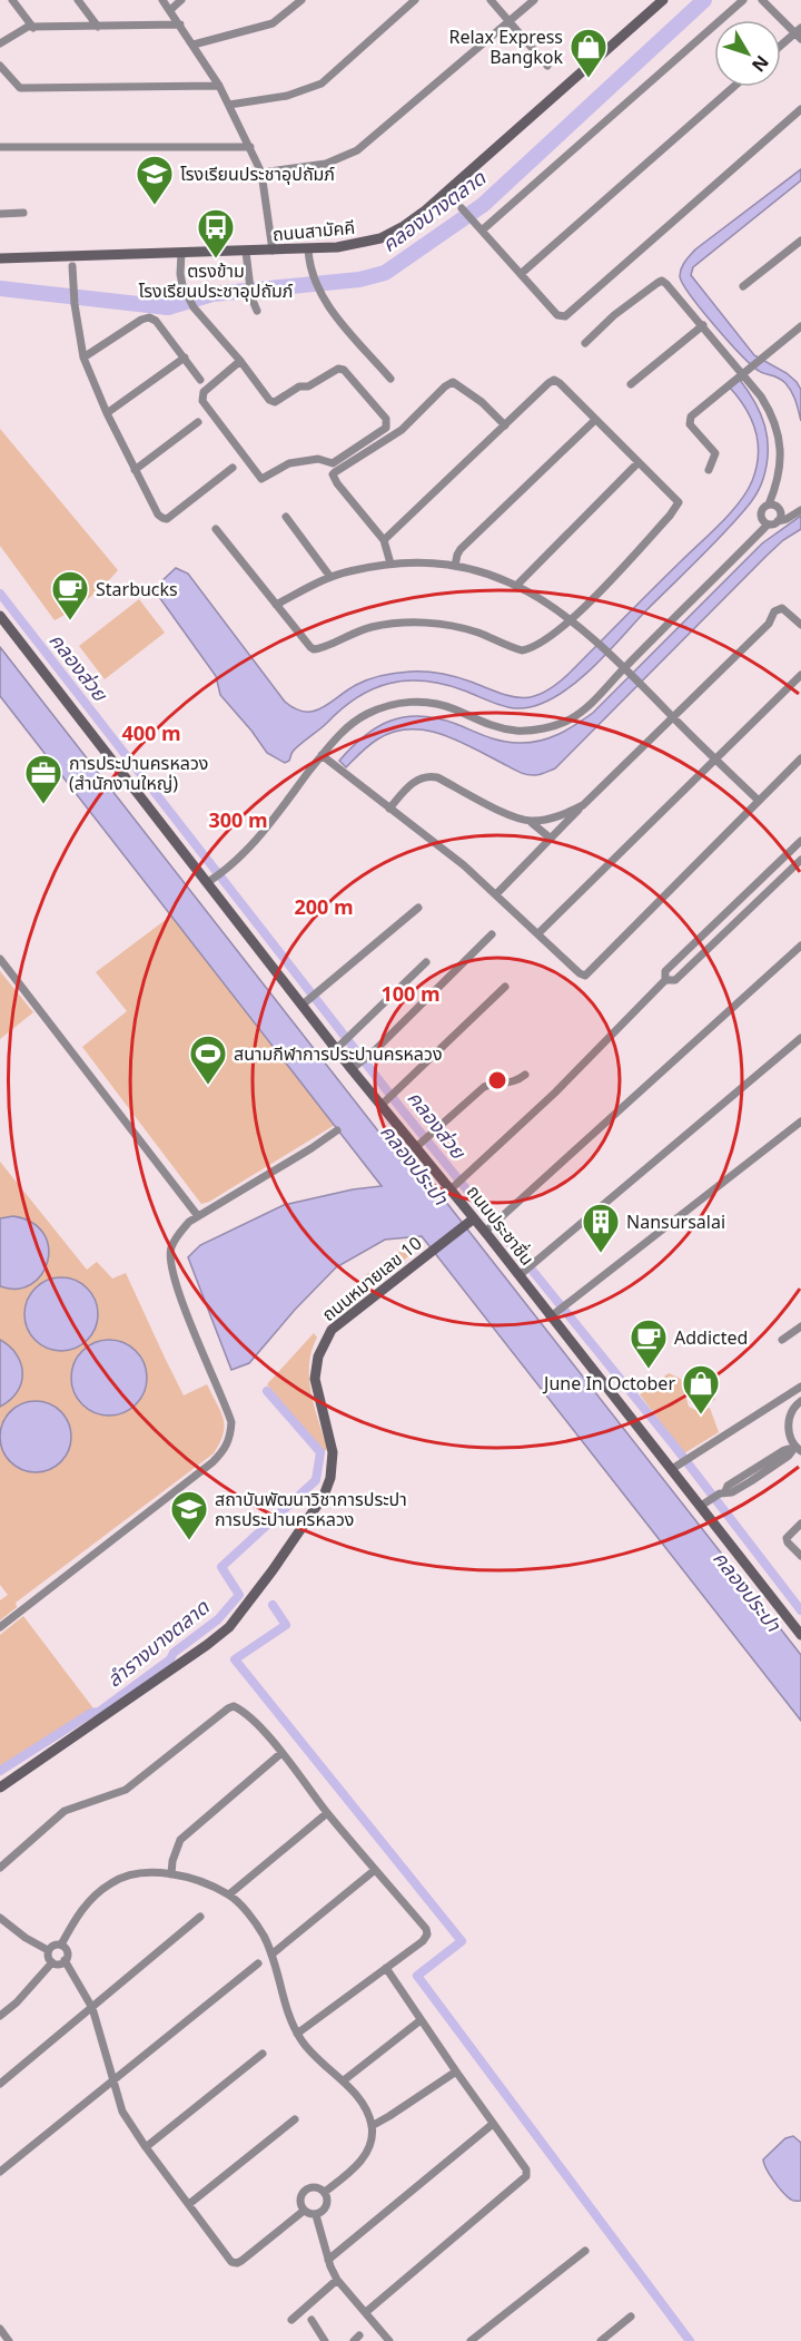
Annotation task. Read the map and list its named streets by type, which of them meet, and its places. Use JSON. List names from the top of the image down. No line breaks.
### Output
{"streets":{"main road":["ถนนสามัคคี","ถนนประชาชื่น","ถนนหมายเลข 10"]},"crossings":[["ถนนประชาชื่น","ถนนหมายเลข 10"]],"water":["คลองบางตลาด","คลองส่วย","คลองประปา","ลำรางบางตลาด"],"places":{"shop":["Relax Express Bangkok","June In October"],"school or university":["โรงเรียนประชาอุปถัมภ์","สถาบันพัฒนาวิชาการประปา การประปานครหลวง"],"bus stop":["ตรงข้าม โรงเรียนประชาอุปถัมภ์"],"cafe":["Starbucks","Addicted"],"office":["การประปานครหลวง (สำนักงานใหญ่)"],"sports":["สนามกีฬาการประปานครหลวง"],"building":["Nansursalai"]},"north":"bottom right","rings":["400 m","300 m","200 m","100 m"]}
